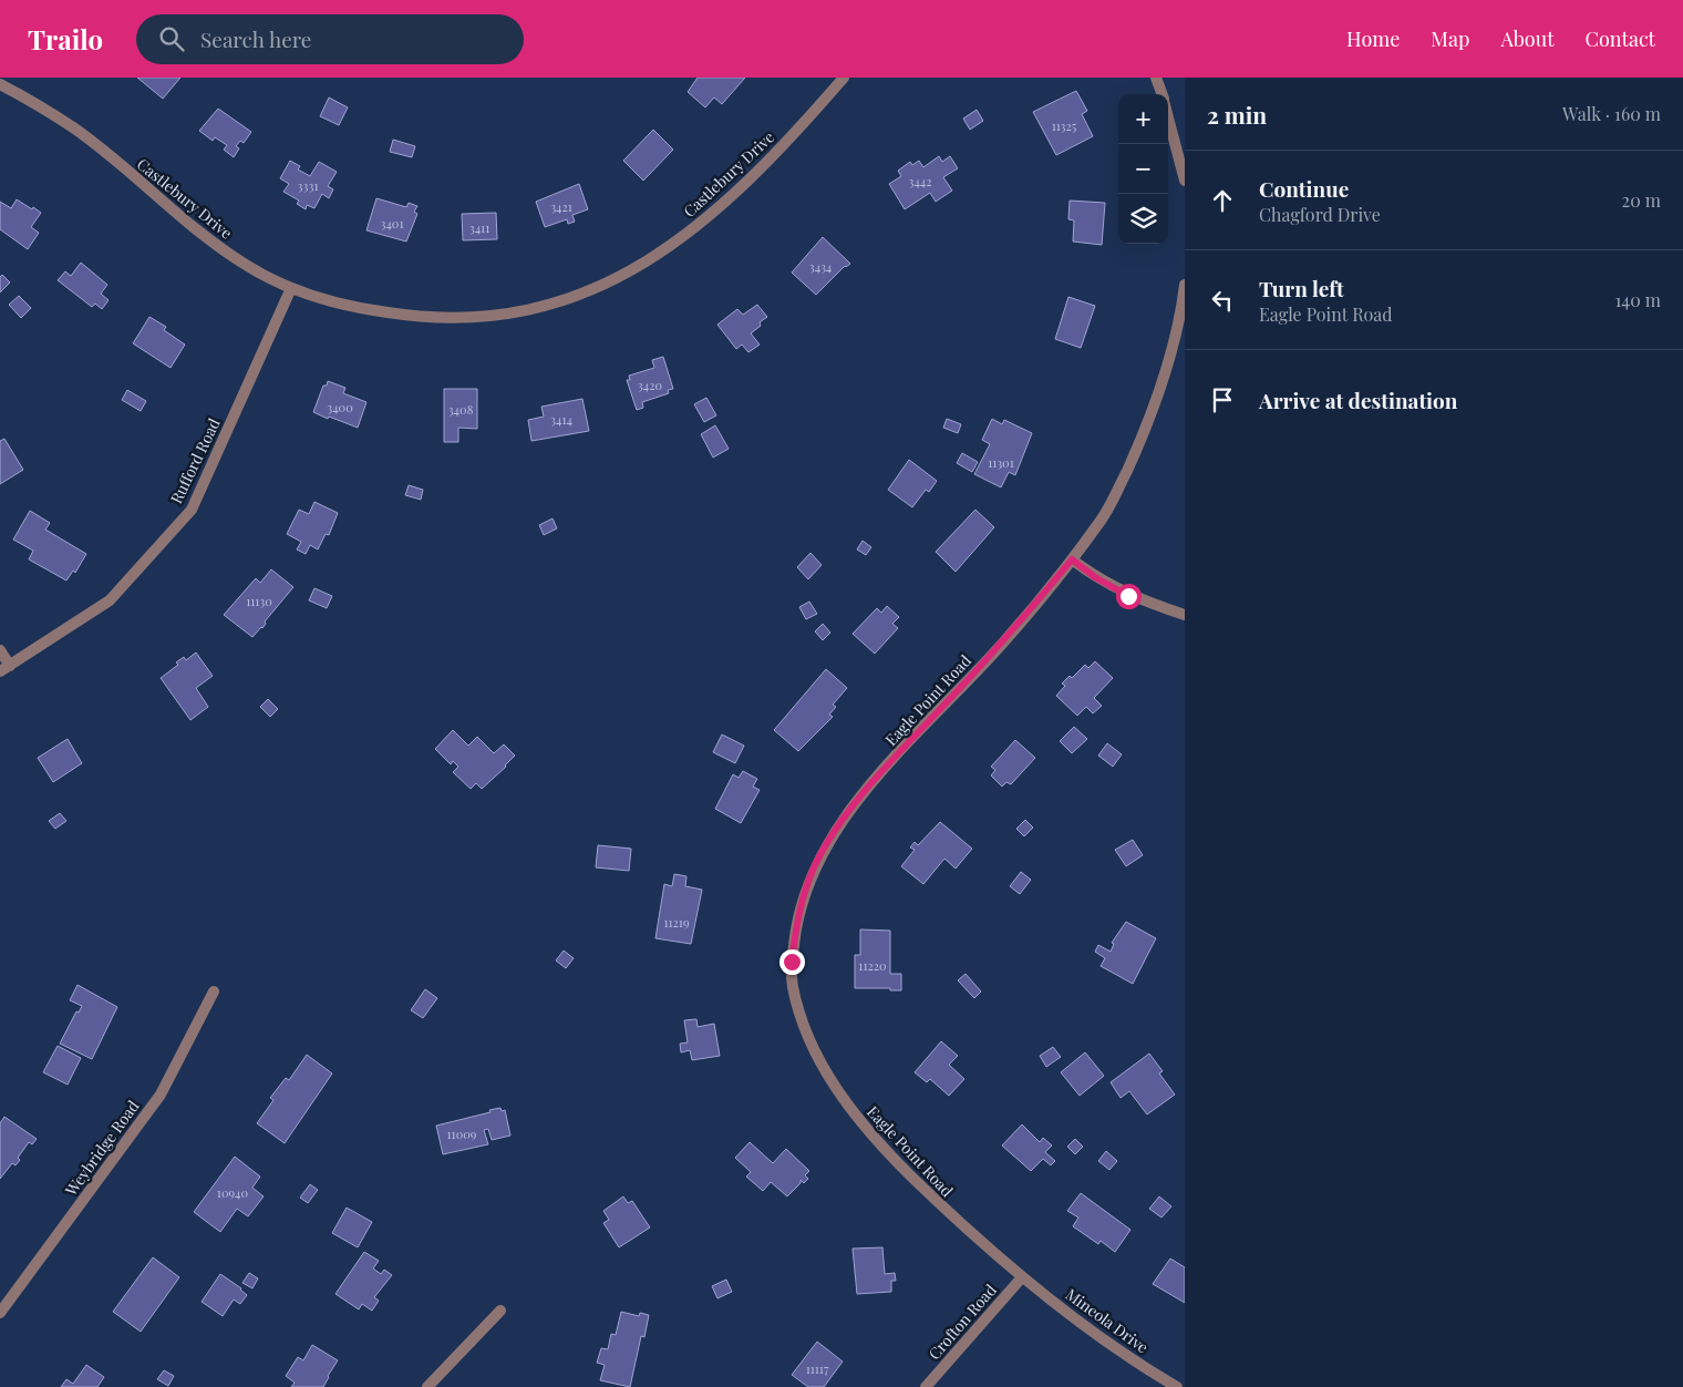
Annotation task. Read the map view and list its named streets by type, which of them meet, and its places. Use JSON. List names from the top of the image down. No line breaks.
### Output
{"streets":{"street":["Castlebury Drive","Rufford Road","Eagle Point Road","Weybridge Road","Mineola Drive","Crofton Road"]},"crossings":[["Castlebury Drive","Rufford Road"],["Eagle Point Road","Mineola Drive"],["Eagle Point Road","Crofton Road"],["Mineola Drive","Crofton Road"]],"house_numbers":["11325","3442","3331","3421","3401","3411","3434","3420","3400","3408","3414","11301","11130","11219","11220","11009","10940","11117"],"page":{"header":"Trailo","search":"Search here","nav":["Home","Map","About","Contact"],"heading":["2 min","Walk · 160 m"],"map_buttons":["+","−"],"list":[["Continue","Chagford Drive","20 m"],["Turn left","Eagle Point Road","140 m"],"Arrive at destination"]}}
